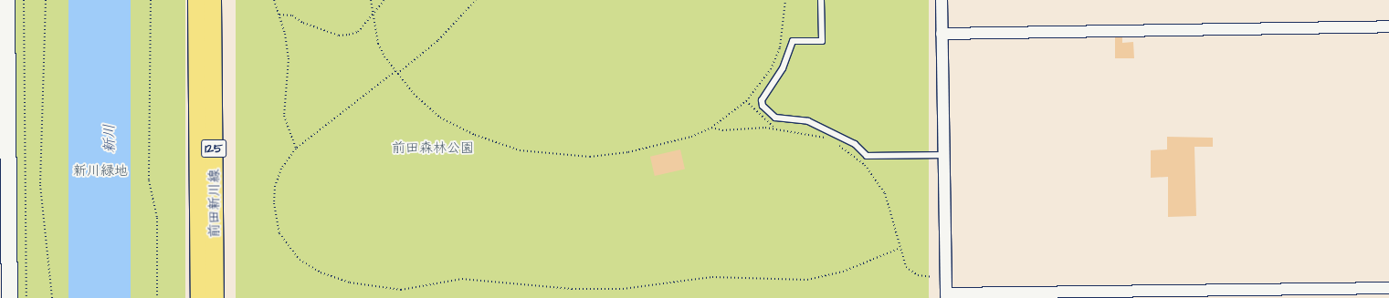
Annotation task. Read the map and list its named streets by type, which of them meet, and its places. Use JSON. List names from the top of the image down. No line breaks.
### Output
{"streets":{"main road":["125","前田新川線"]},"water":["新川"],"parks":["前田森林公園","新川緑地"]}
